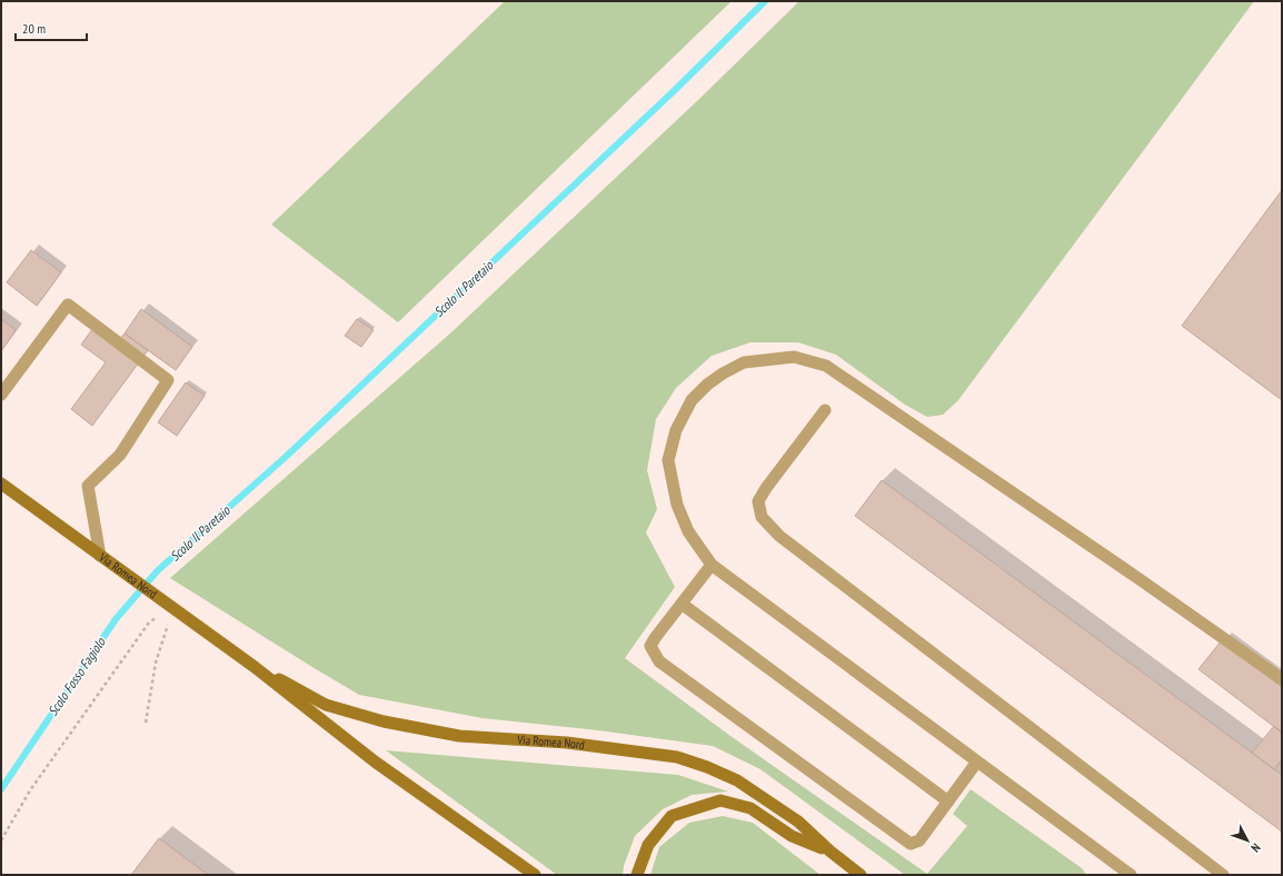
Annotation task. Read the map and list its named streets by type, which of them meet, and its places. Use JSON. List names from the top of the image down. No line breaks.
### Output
{"streets":{"main road":["Via Romea Nord"]},"water":["Scolo Il Paretaio","Scolo Fosso Fagiolo"],"scale_bar":"20 m","north":"bottom right"}
